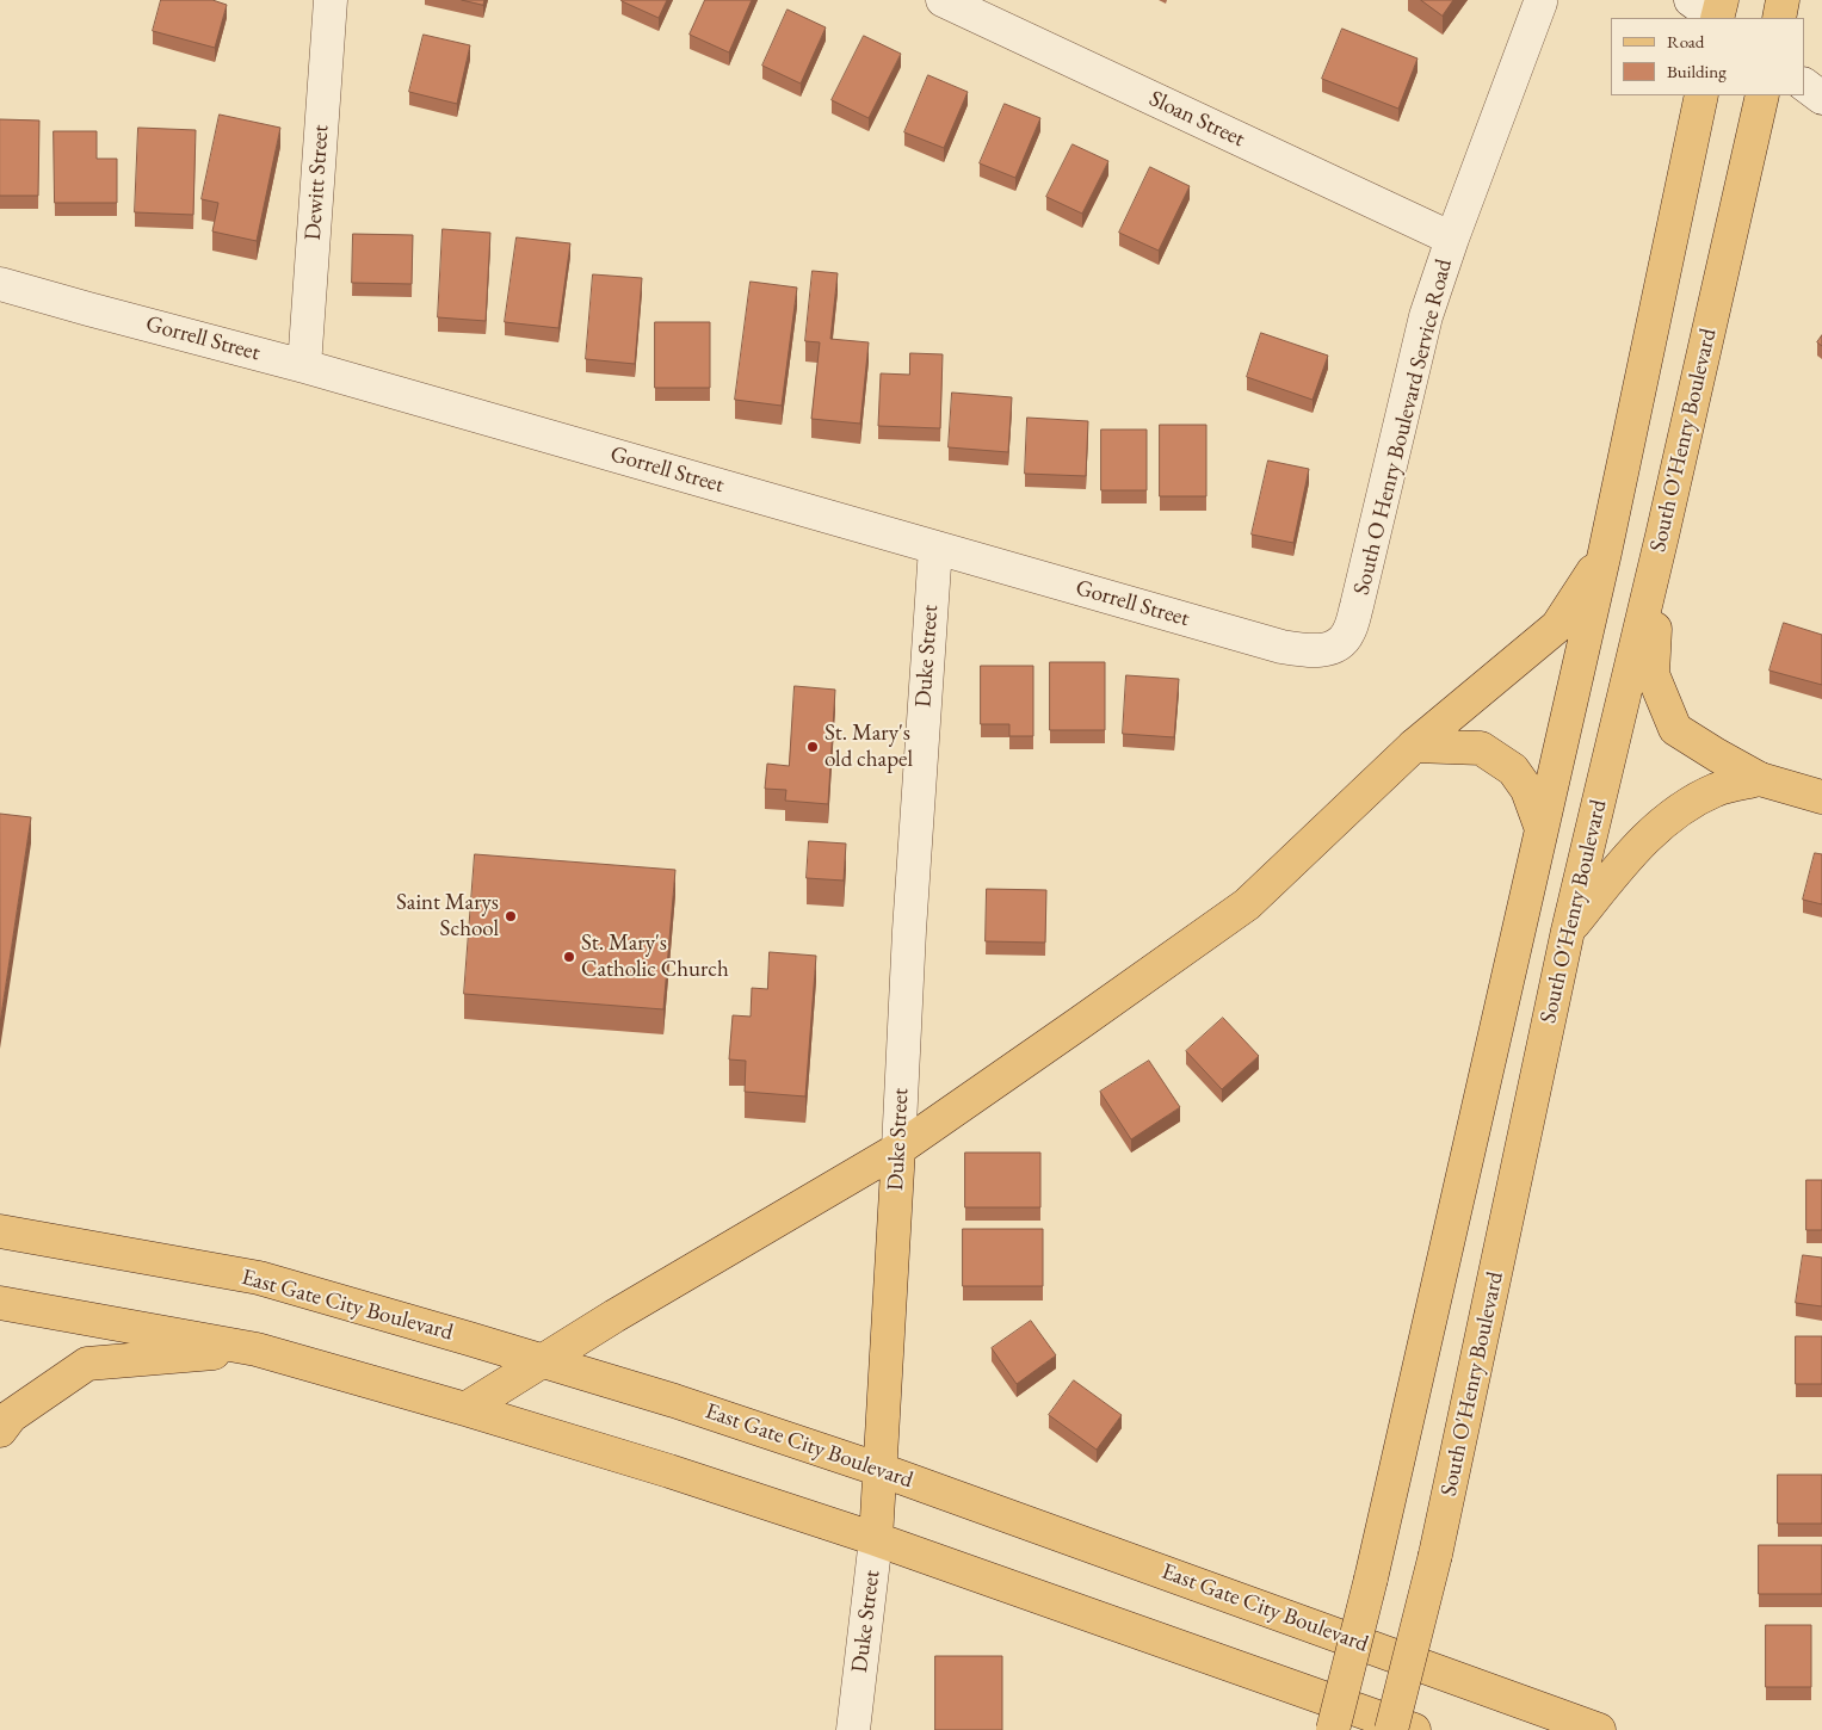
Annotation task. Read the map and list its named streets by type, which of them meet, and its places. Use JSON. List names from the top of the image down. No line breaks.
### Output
{"streets":{"main road":["South O'Henry Boulevard","Duke Street","East Gate City Boulevard"],"street":["Sloan Street","Dewitt Street","Gorrell Street","South O Henry Boulevard Service Road"]},"crossings":[["Sloan Street","South O Henry Boulevard Service Road"],["Dewitt Street","Gorrell Street"],["Gorrell Street","South O Henry Boulevard Service Road"],["Gorrell Street","Duke Street"],["Duke Street","East Gate City Boulevard"]],"places":["St. Mary's old chapel","Saint Marys School","St. Mary's Catholic Church"],"legend":["Road","Building"]}
